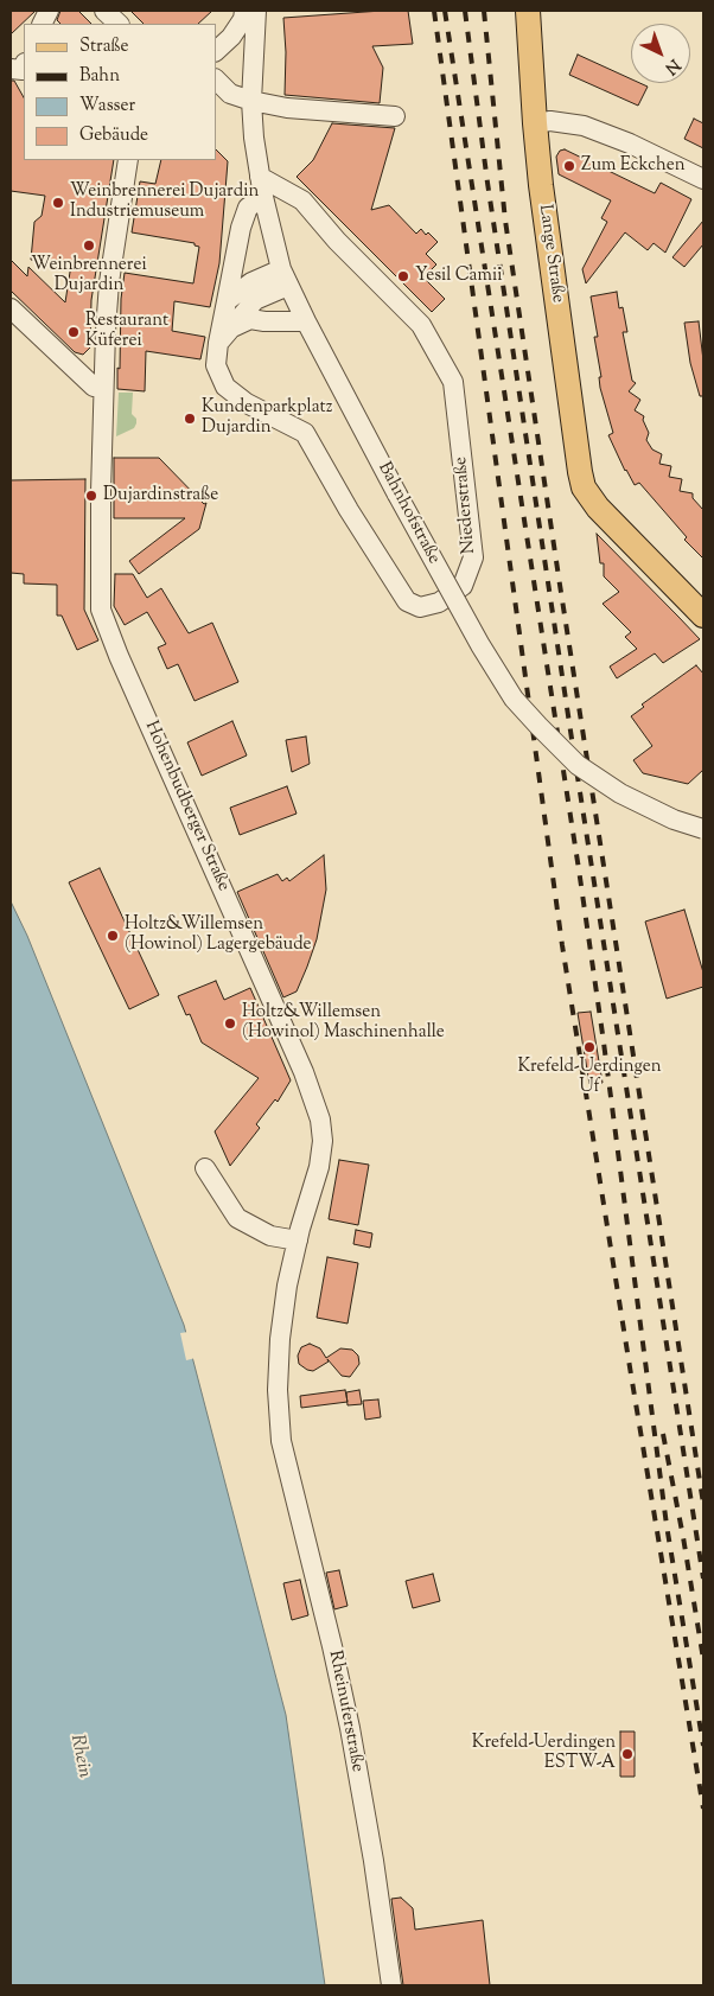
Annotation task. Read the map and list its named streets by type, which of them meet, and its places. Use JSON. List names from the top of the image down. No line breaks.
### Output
{"streets":{"main road":["Lange Straße"],"street":["Niederstraße","Bahnhofstraße","Hohenbudberger Straße","Rheinuferstraße"]},"crossings":[["Niederstraße","Bahnhofstraße"],["Hohenbudberger Straße","Rheinuferstraße"]],"water":["Rhein"],"places":["Zum Eckchen","Weinbrennerei Dujardin Industriemuseum","Weinbrennerei Dujardin","Yesil Camii","Restaurant Küferei","Kundenparkplatz Dujardin","Dujardinstraße","Holtz&Willemsen (Howinol) Lagergebäude","Holtz&Willemsen (Howinol) Maschinenhalle","Krefeld-Uerdingen Uf","Krefeld-Uerdingen ESTW-A"],"legend":["Straße","Bahn","Wasser","Gebäude"],"north":"bottom right"}
